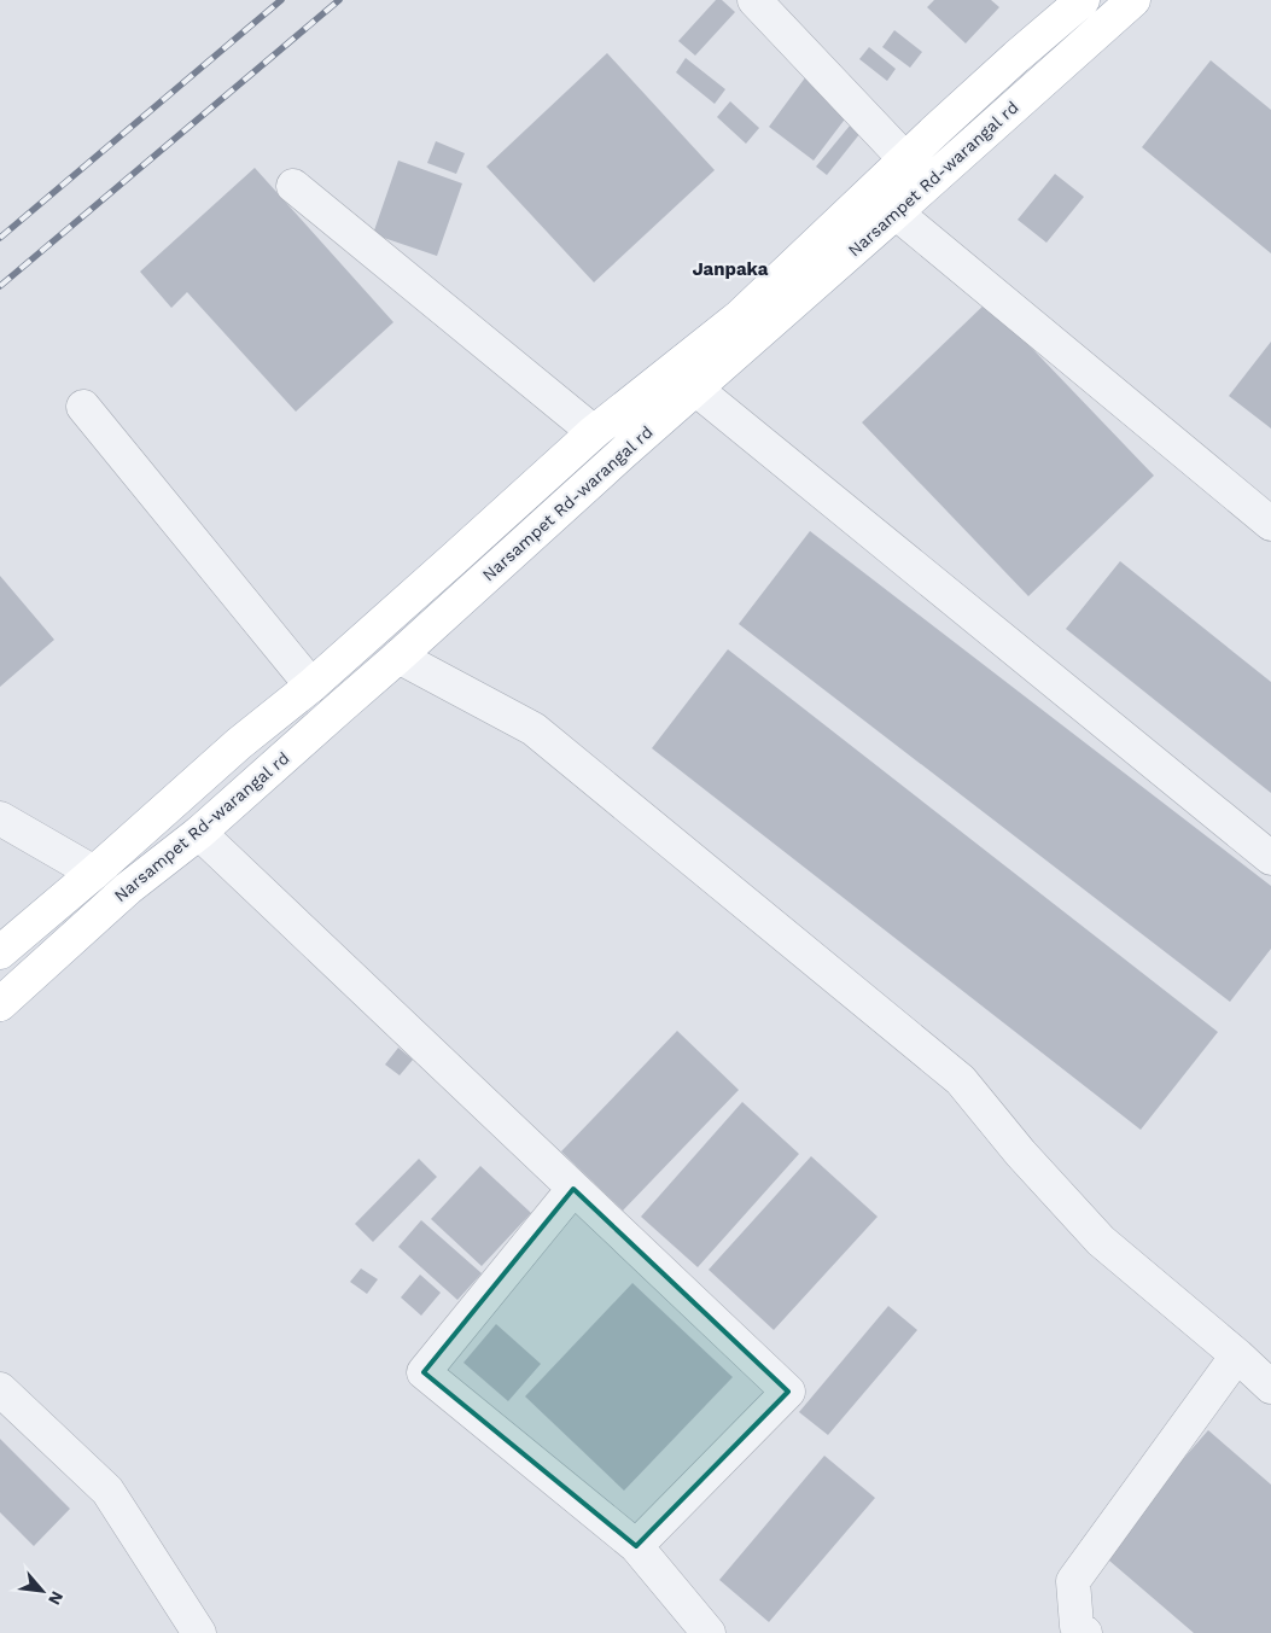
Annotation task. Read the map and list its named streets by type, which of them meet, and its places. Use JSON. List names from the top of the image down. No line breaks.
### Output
{"streets":{"main road":["Narsampet Rd-warangal rd"]},"districts":["Janpaka"],"north":"bottom right"}
